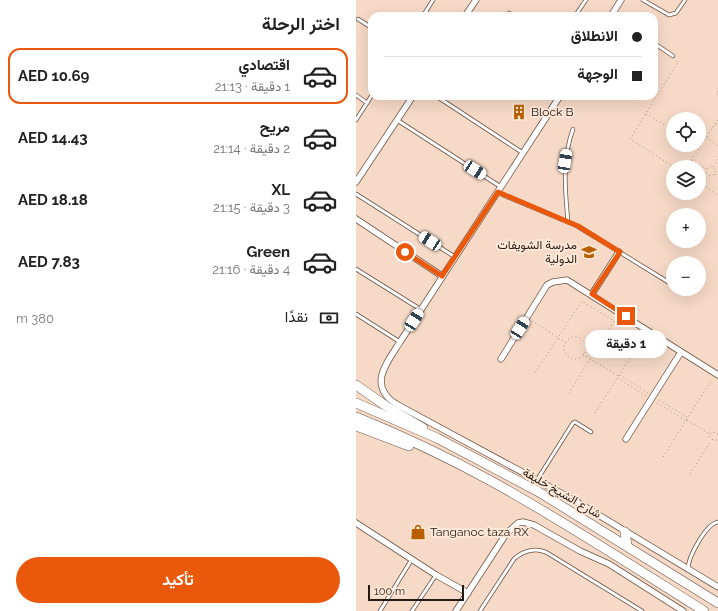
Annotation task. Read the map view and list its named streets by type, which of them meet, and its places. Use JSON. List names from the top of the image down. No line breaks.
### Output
{"streets":{"highway":["شارع الشيخ خليفة"]},"places":{"building":["Block B"],"school or university":["مدرسة الشويفات الدولية"],"shop":["Tanganoc taza RX"]},"scale_bar":"100 m","page":{"heading":"اختر الرحلة","banner":["الانطلاق","الوجهة"],"list":[{"name":"اقتصادي","note":"1 دقيقة · 21:13","value":"AED 10.69"},{"name":"مريح","note":"2 دقيقة · 21:14","value":"AED 14.43"},{"name":"XL","note":"3 دقيقة · 21:15","value":"AED 18.18"},{"name":"Green","note":"4 دقيقة · 21:16","value":"AED 7.83"}],"map_buttons":["+","−"],"pay":["نقدًا","380 m"],"bubble":"1 دقيقة","buttons":"تأكيد","scale":"100 m"}}
